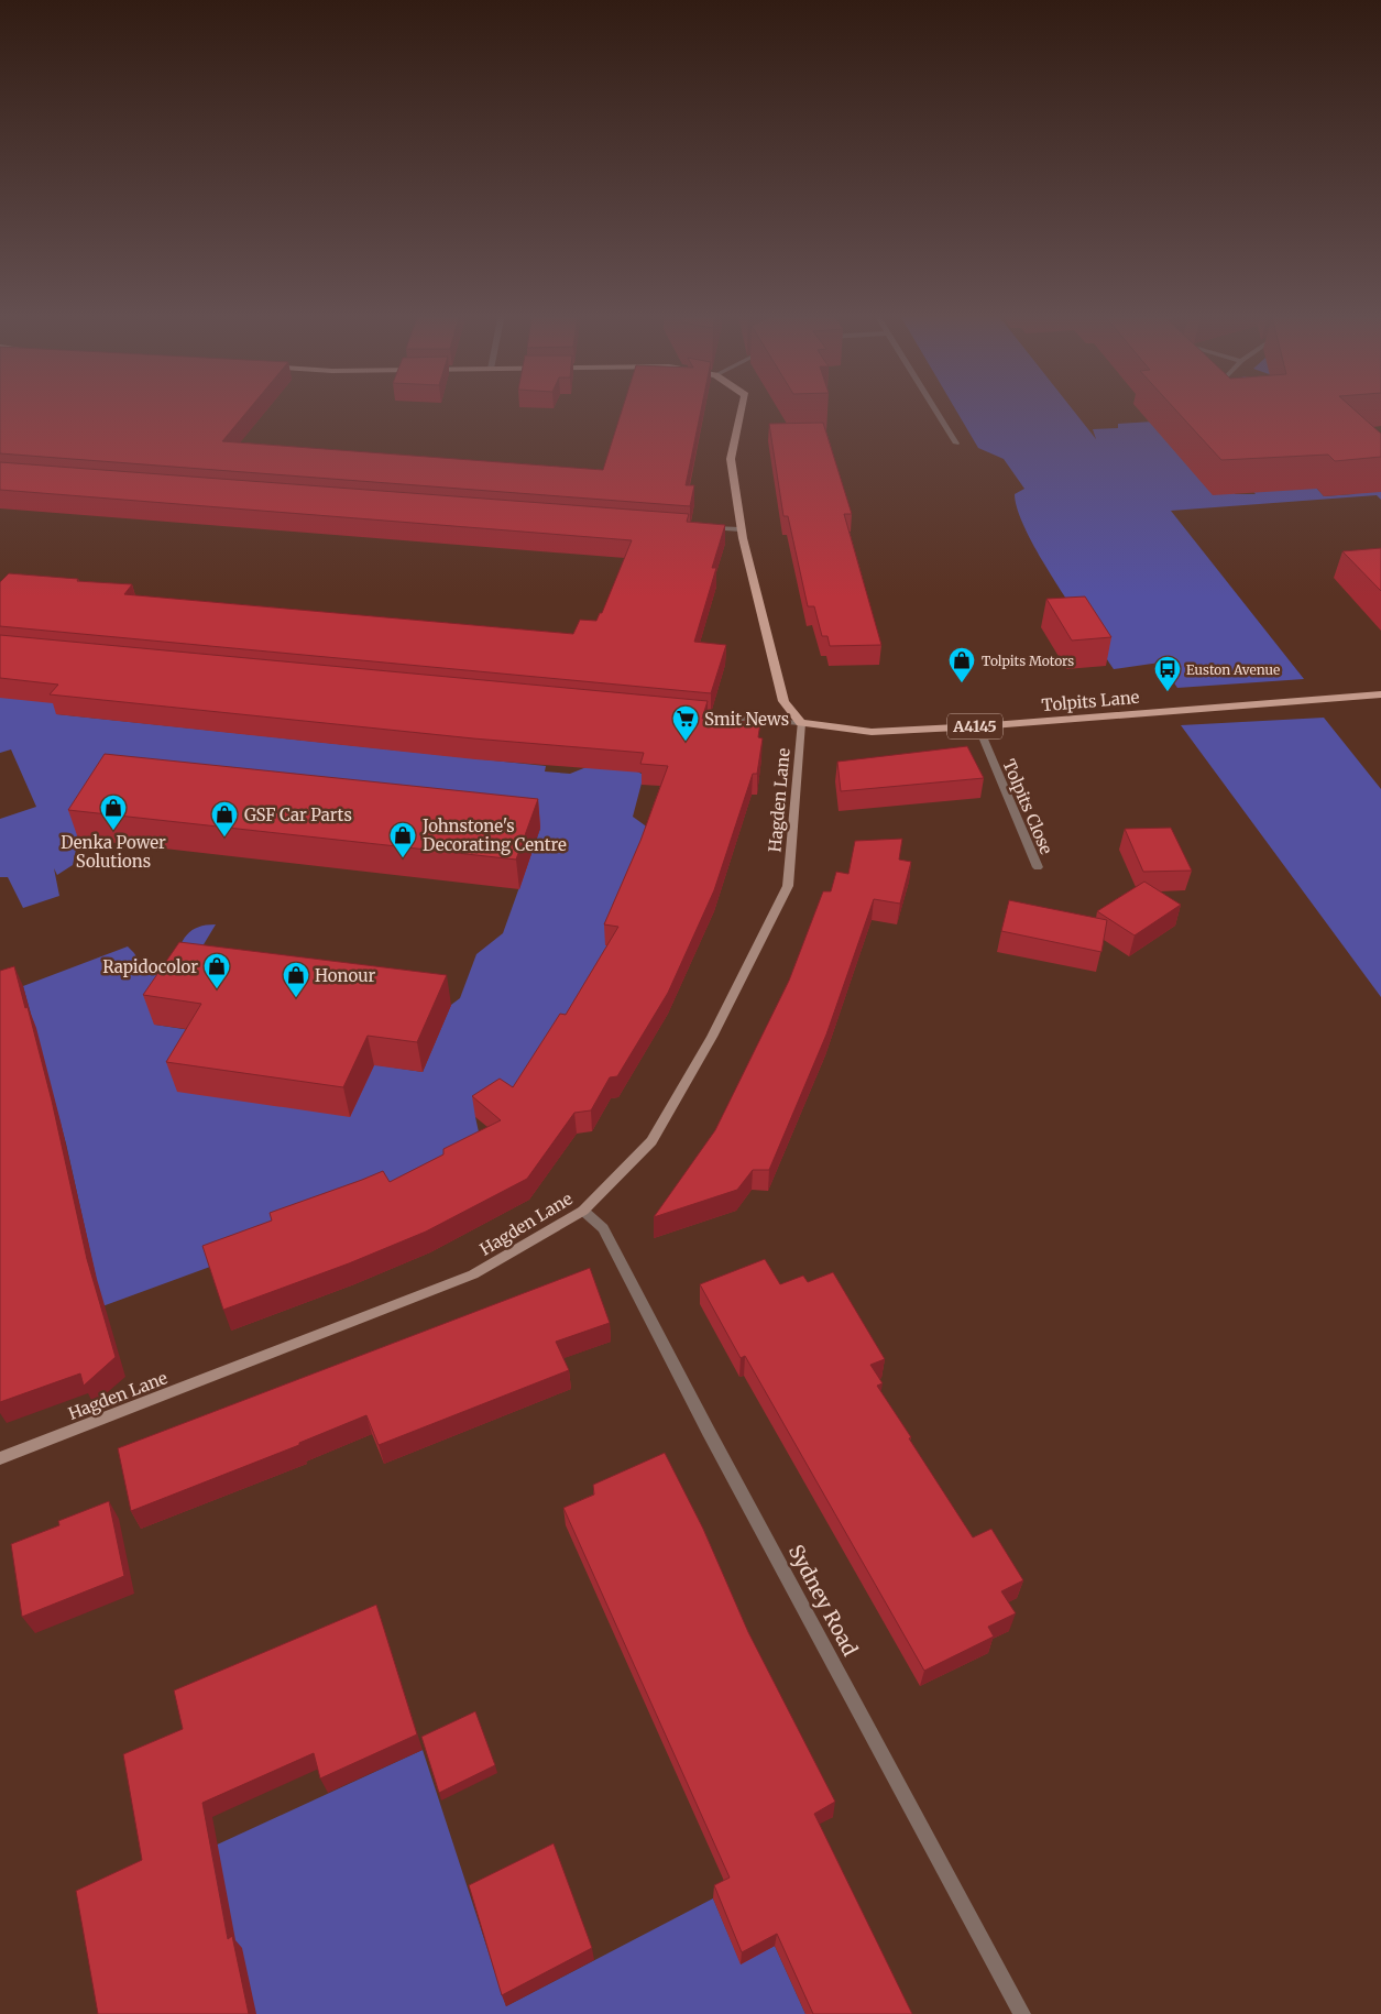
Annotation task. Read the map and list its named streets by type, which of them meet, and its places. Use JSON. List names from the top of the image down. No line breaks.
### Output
{"streets":{"main road":["Tolpits Lane","A4145"],"street":["Hagden Lane","Tolpits Close","Sydney Road"]},"crossings":[["Tolpits Lane","Hagden Lane"],["Tolpits Lane","Tolpits Close"],["Hagden Lane","Sydney Road"]],"places":{"shop":["Tolpits Motors","Denka Power Solutions","GSF Car Parts","Johnstone's Decorating Centre","Rapidocolor","Honour"],"bus stop":["Euston Avenue"],"supermarket":["Smit News"]}}
